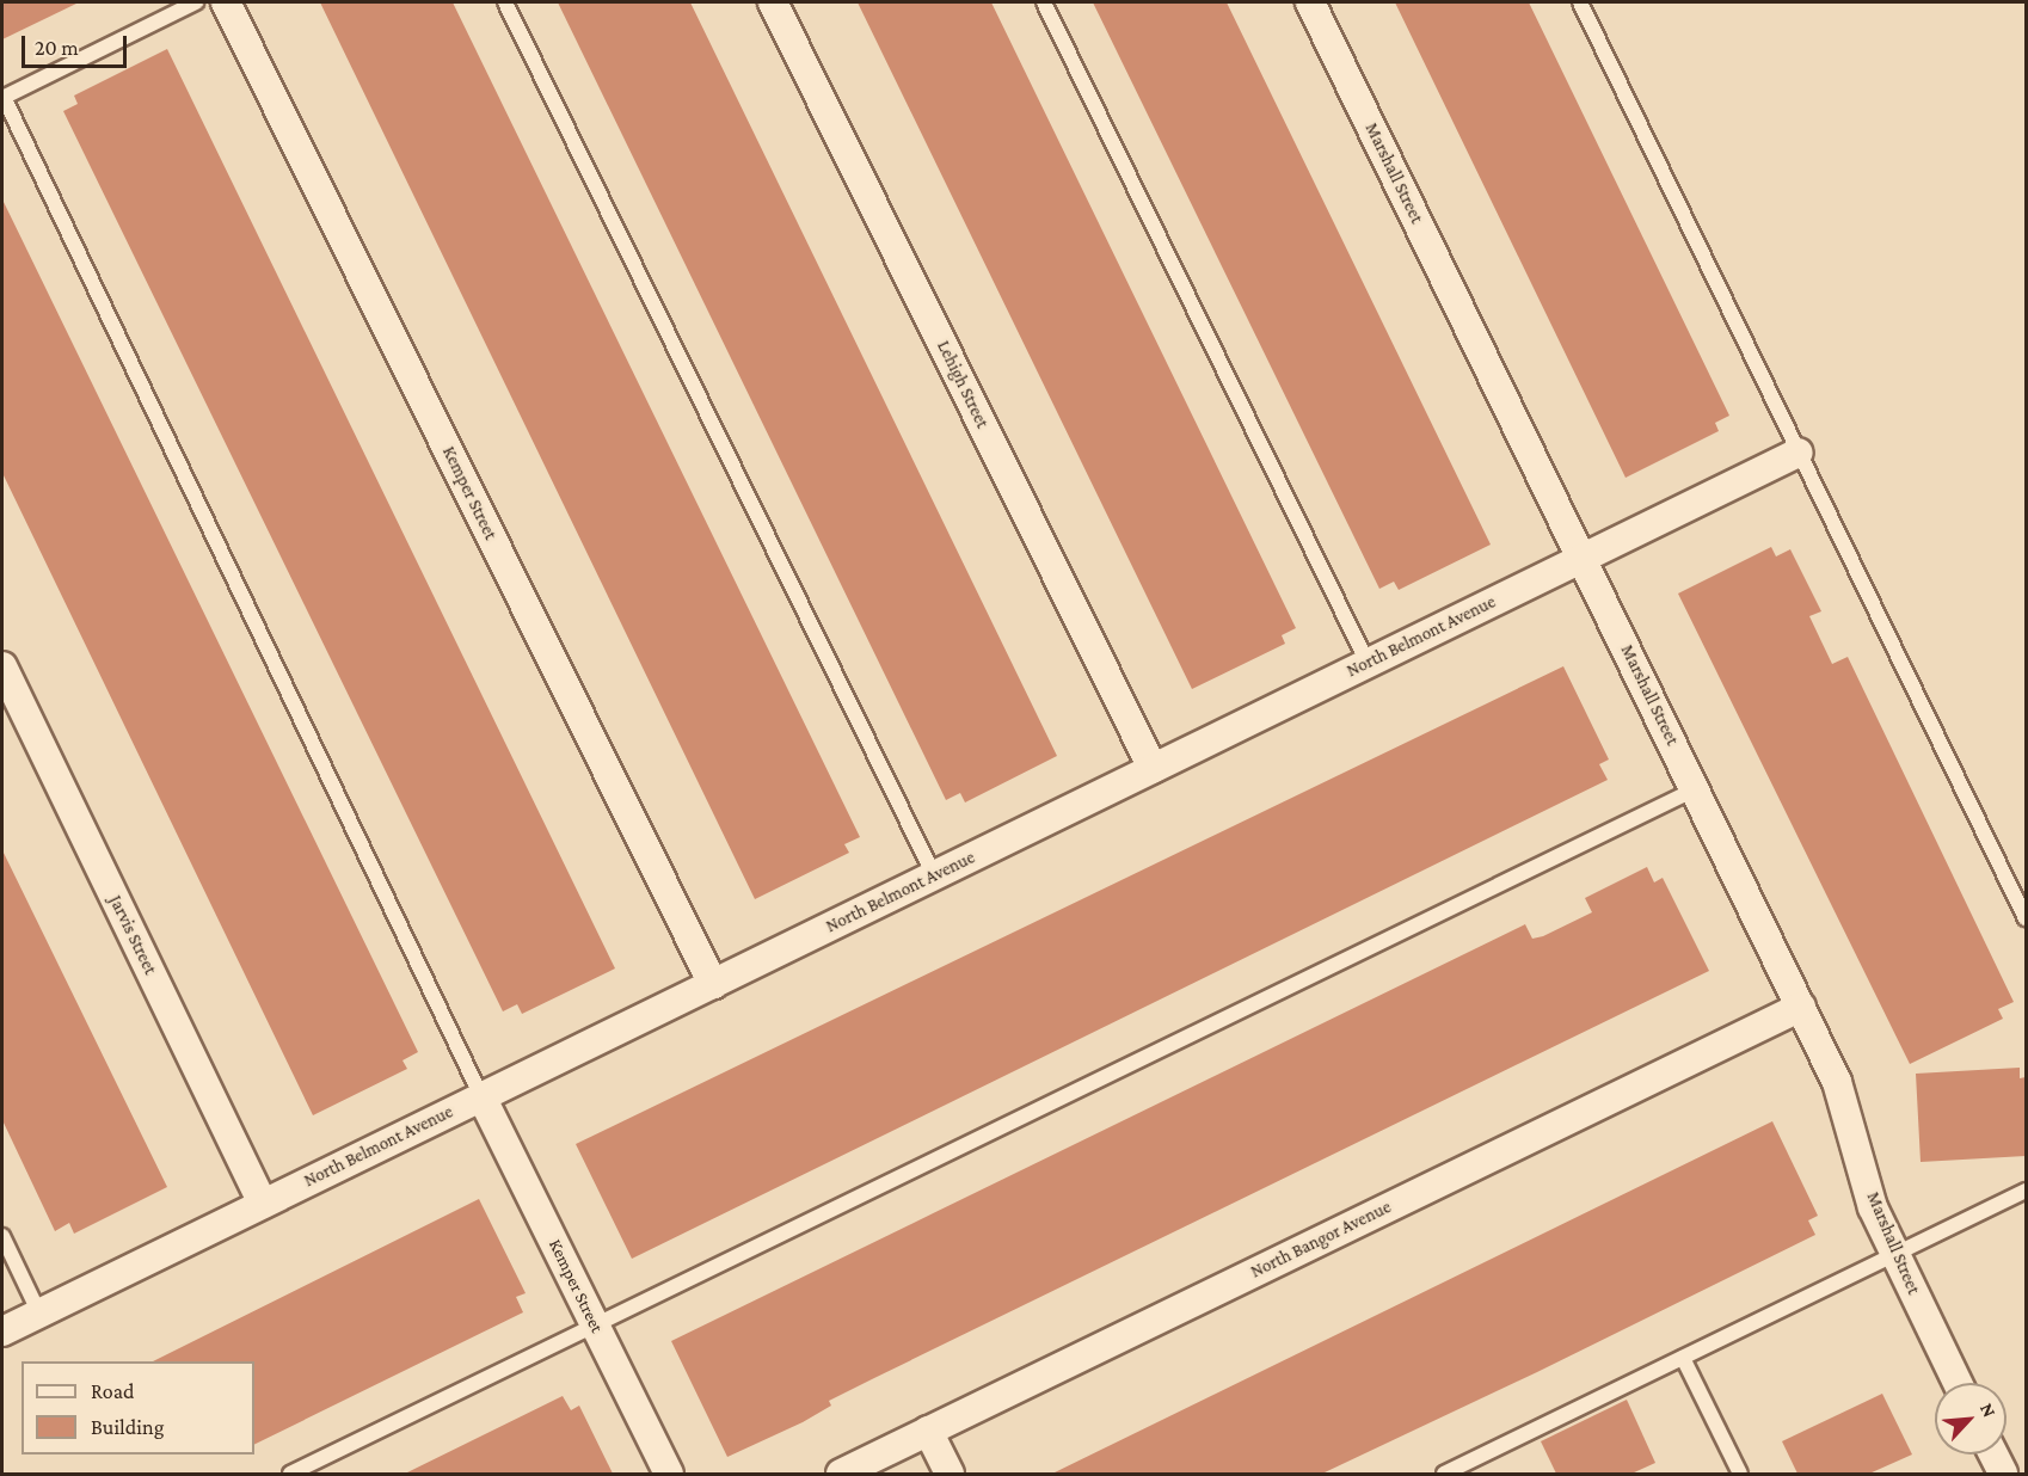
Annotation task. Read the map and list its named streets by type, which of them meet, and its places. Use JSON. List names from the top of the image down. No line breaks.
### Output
{"streets":{"street":["Marshall Street","Lehigh Street","Kemper Street","North Belmont Avenue","Jarvis Street","North Bangor Avenue"]},"crossings":[["Marshall Street","North Belmont Avenue"],["Marshall Street","North Bangor Avenue"],["Lehigh Street","North Belmont Avenue"],["Kemper Street","North Belmont Avenue"],["North Belmont Avenue","Jarvis Street"]],"legend":["Road","Building"],"scale_bar":"20 m","north":"top right"}
